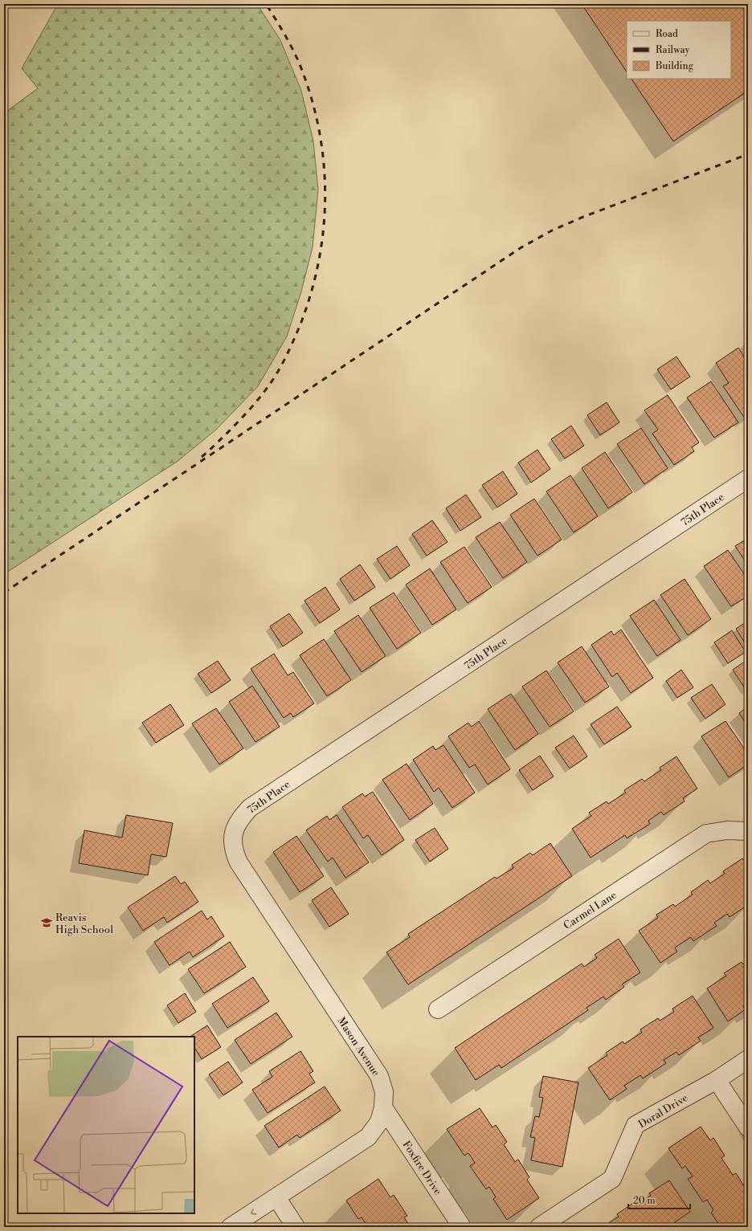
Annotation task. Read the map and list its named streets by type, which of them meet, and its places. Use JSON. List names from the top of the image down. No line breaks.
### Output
{"streets":{"street":["75th Place","Carmel Lane","Mason Avenue","Doral Drive","Foxfire Drive"]},"crossings":[["75th Place","Mason Avenue"],["Mason Avenue","Foxfire Drive"]],"places":{"school or university":["Reavis High School"]},"legend":["Road","Railway","Building"],"scale_bar":"20 m"}
